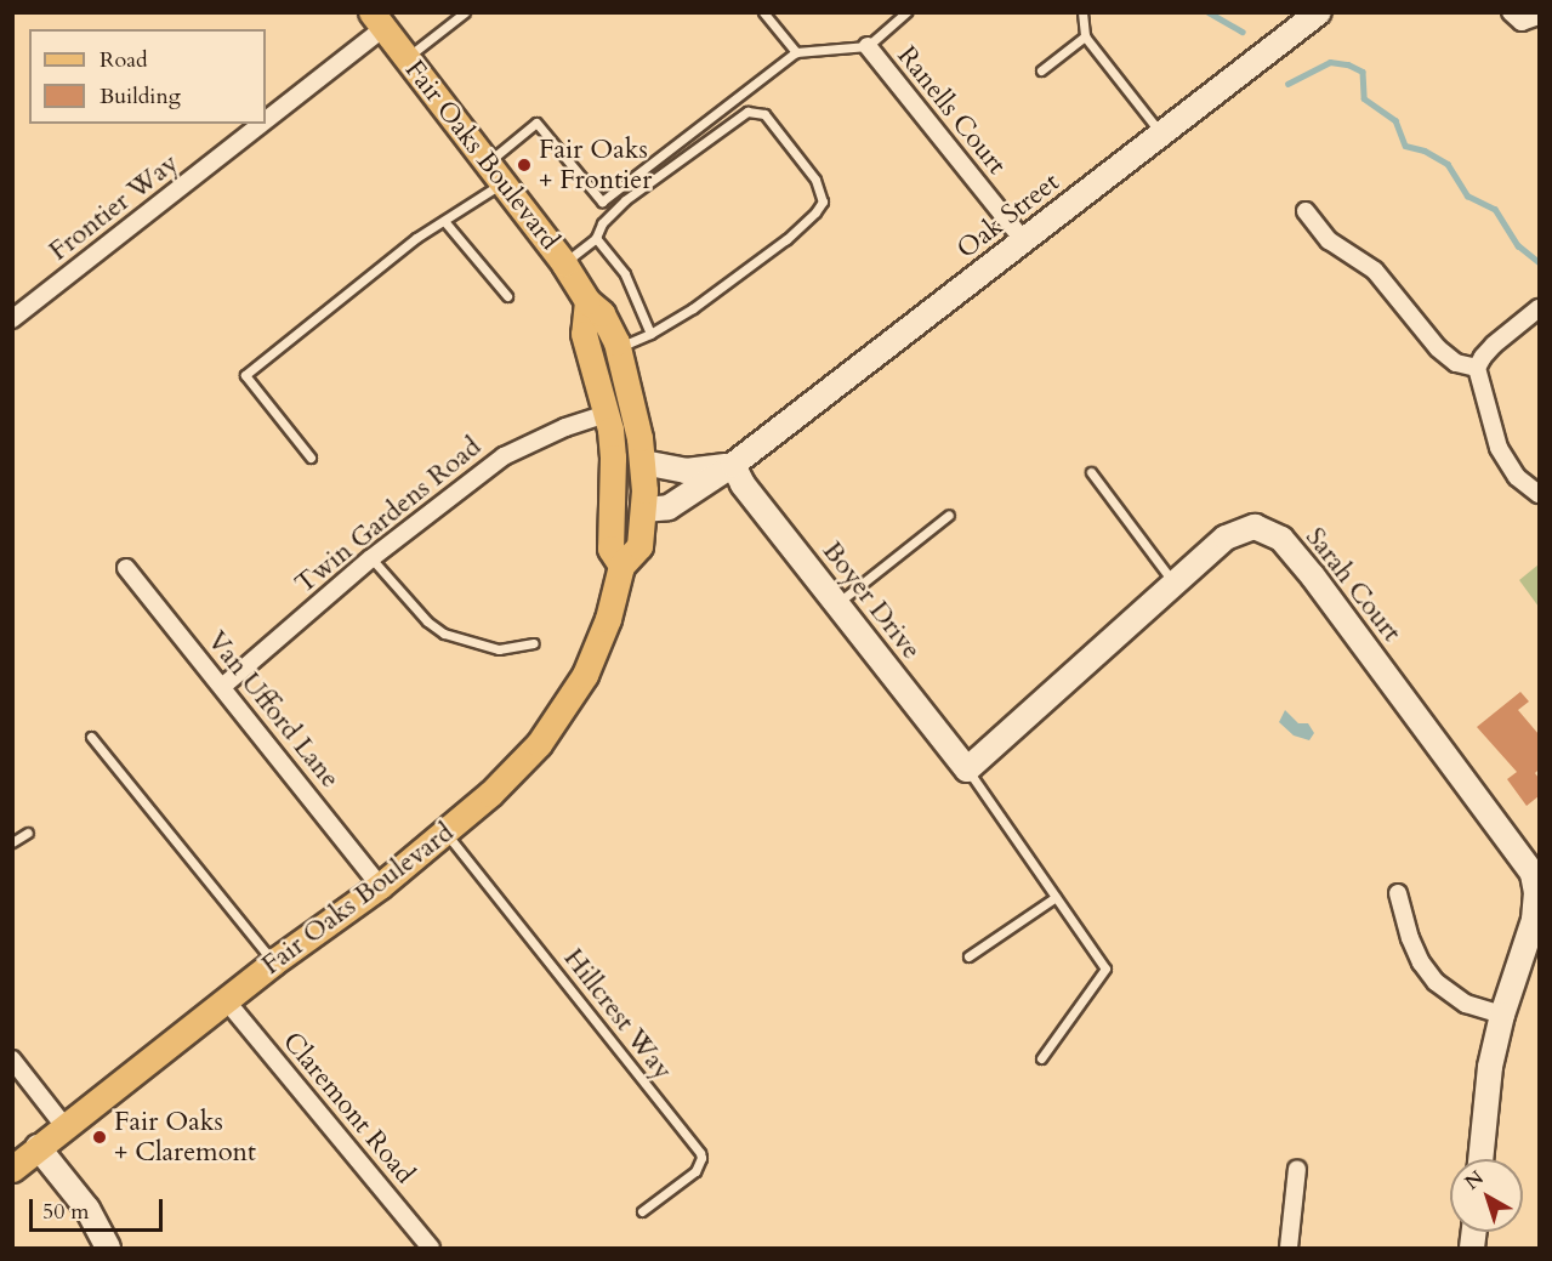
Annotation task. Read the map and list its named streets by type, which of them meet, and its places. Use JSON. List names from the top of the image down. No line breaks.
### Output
{"streets":{"main road":["Fair Oaks Boulevard"],"street":["Ranells Court","Frontier Way","Oak Street","Twin Gardens Road","Sarah Court","Boyer Drive","Van Ufford Lane","Claremont Road"],"lane":["Hillcrest Way"]},"crossings":[["Ranells Court","Oak Street"],["Fair Oaks Boulevard","Frontier Way"],["Fair Oaks Boulevard","Van Ufford Lane"],["Fair Oaks Boulevard","Hillcrest Way"],["Fair Oaks Boulevard","Claremont Road"],["Oak Street","Boyer Drive"],["Twin Gardens Road","Van Ufford Lane"],["Sarah Court","Boyer Drive"]],"places":["Fair Oaks + Frontier","Fair Oaks + Claremont"],"legend":["Road","Building"],"scale_bar":"50 m","north":"top left"}
